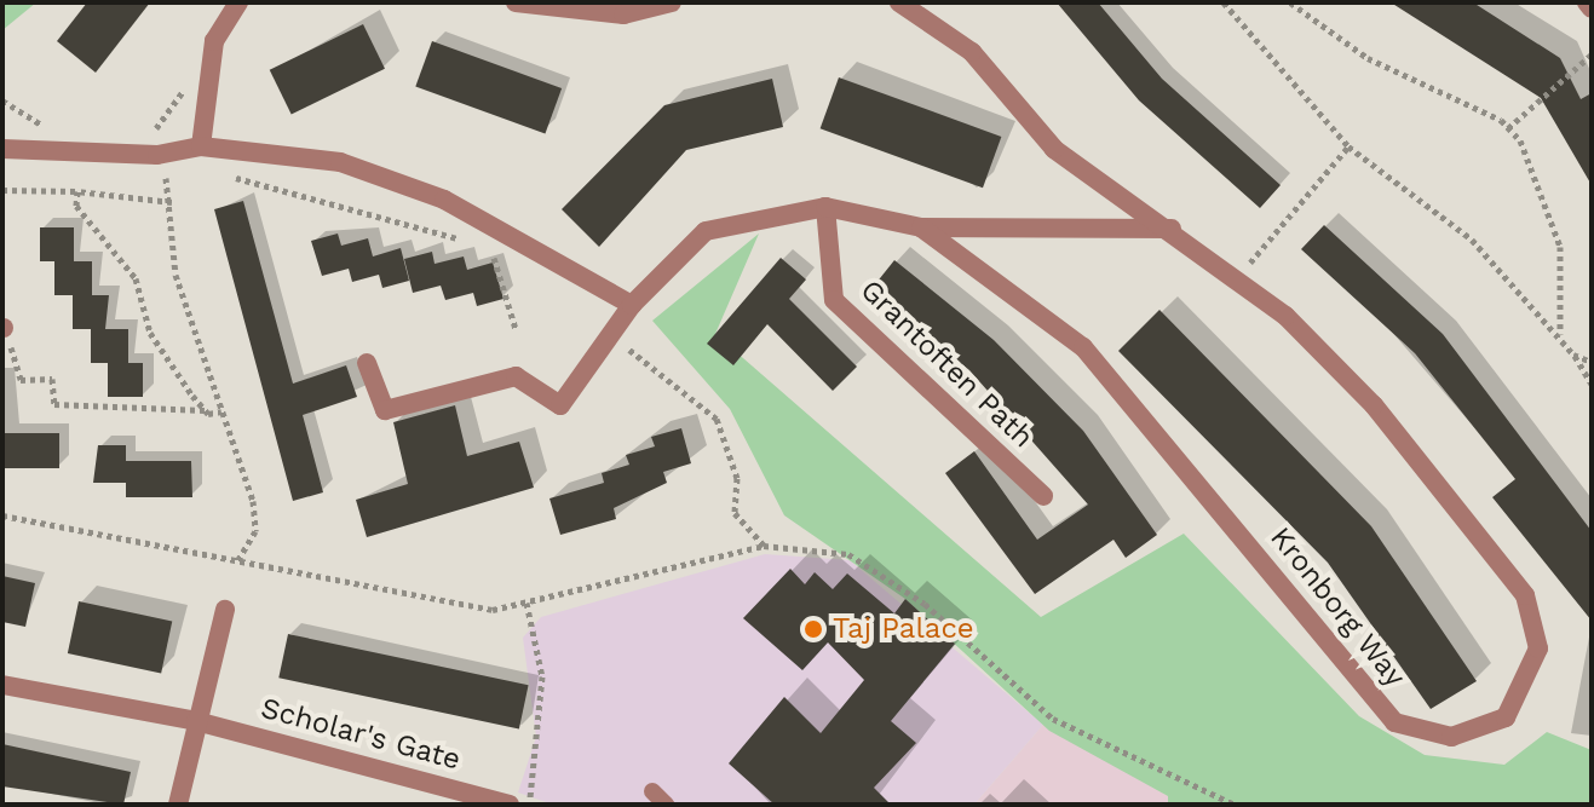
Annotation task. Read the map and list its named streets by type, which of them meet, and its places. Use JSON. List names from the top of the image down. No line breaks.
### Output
{"streets":{"street":["Grantoften Path","Kronborg Way","Scholar's Gate"]},"crossings":[["Grantoften Path","Kronborg Way"]],"places":["Taj Palace"]}
